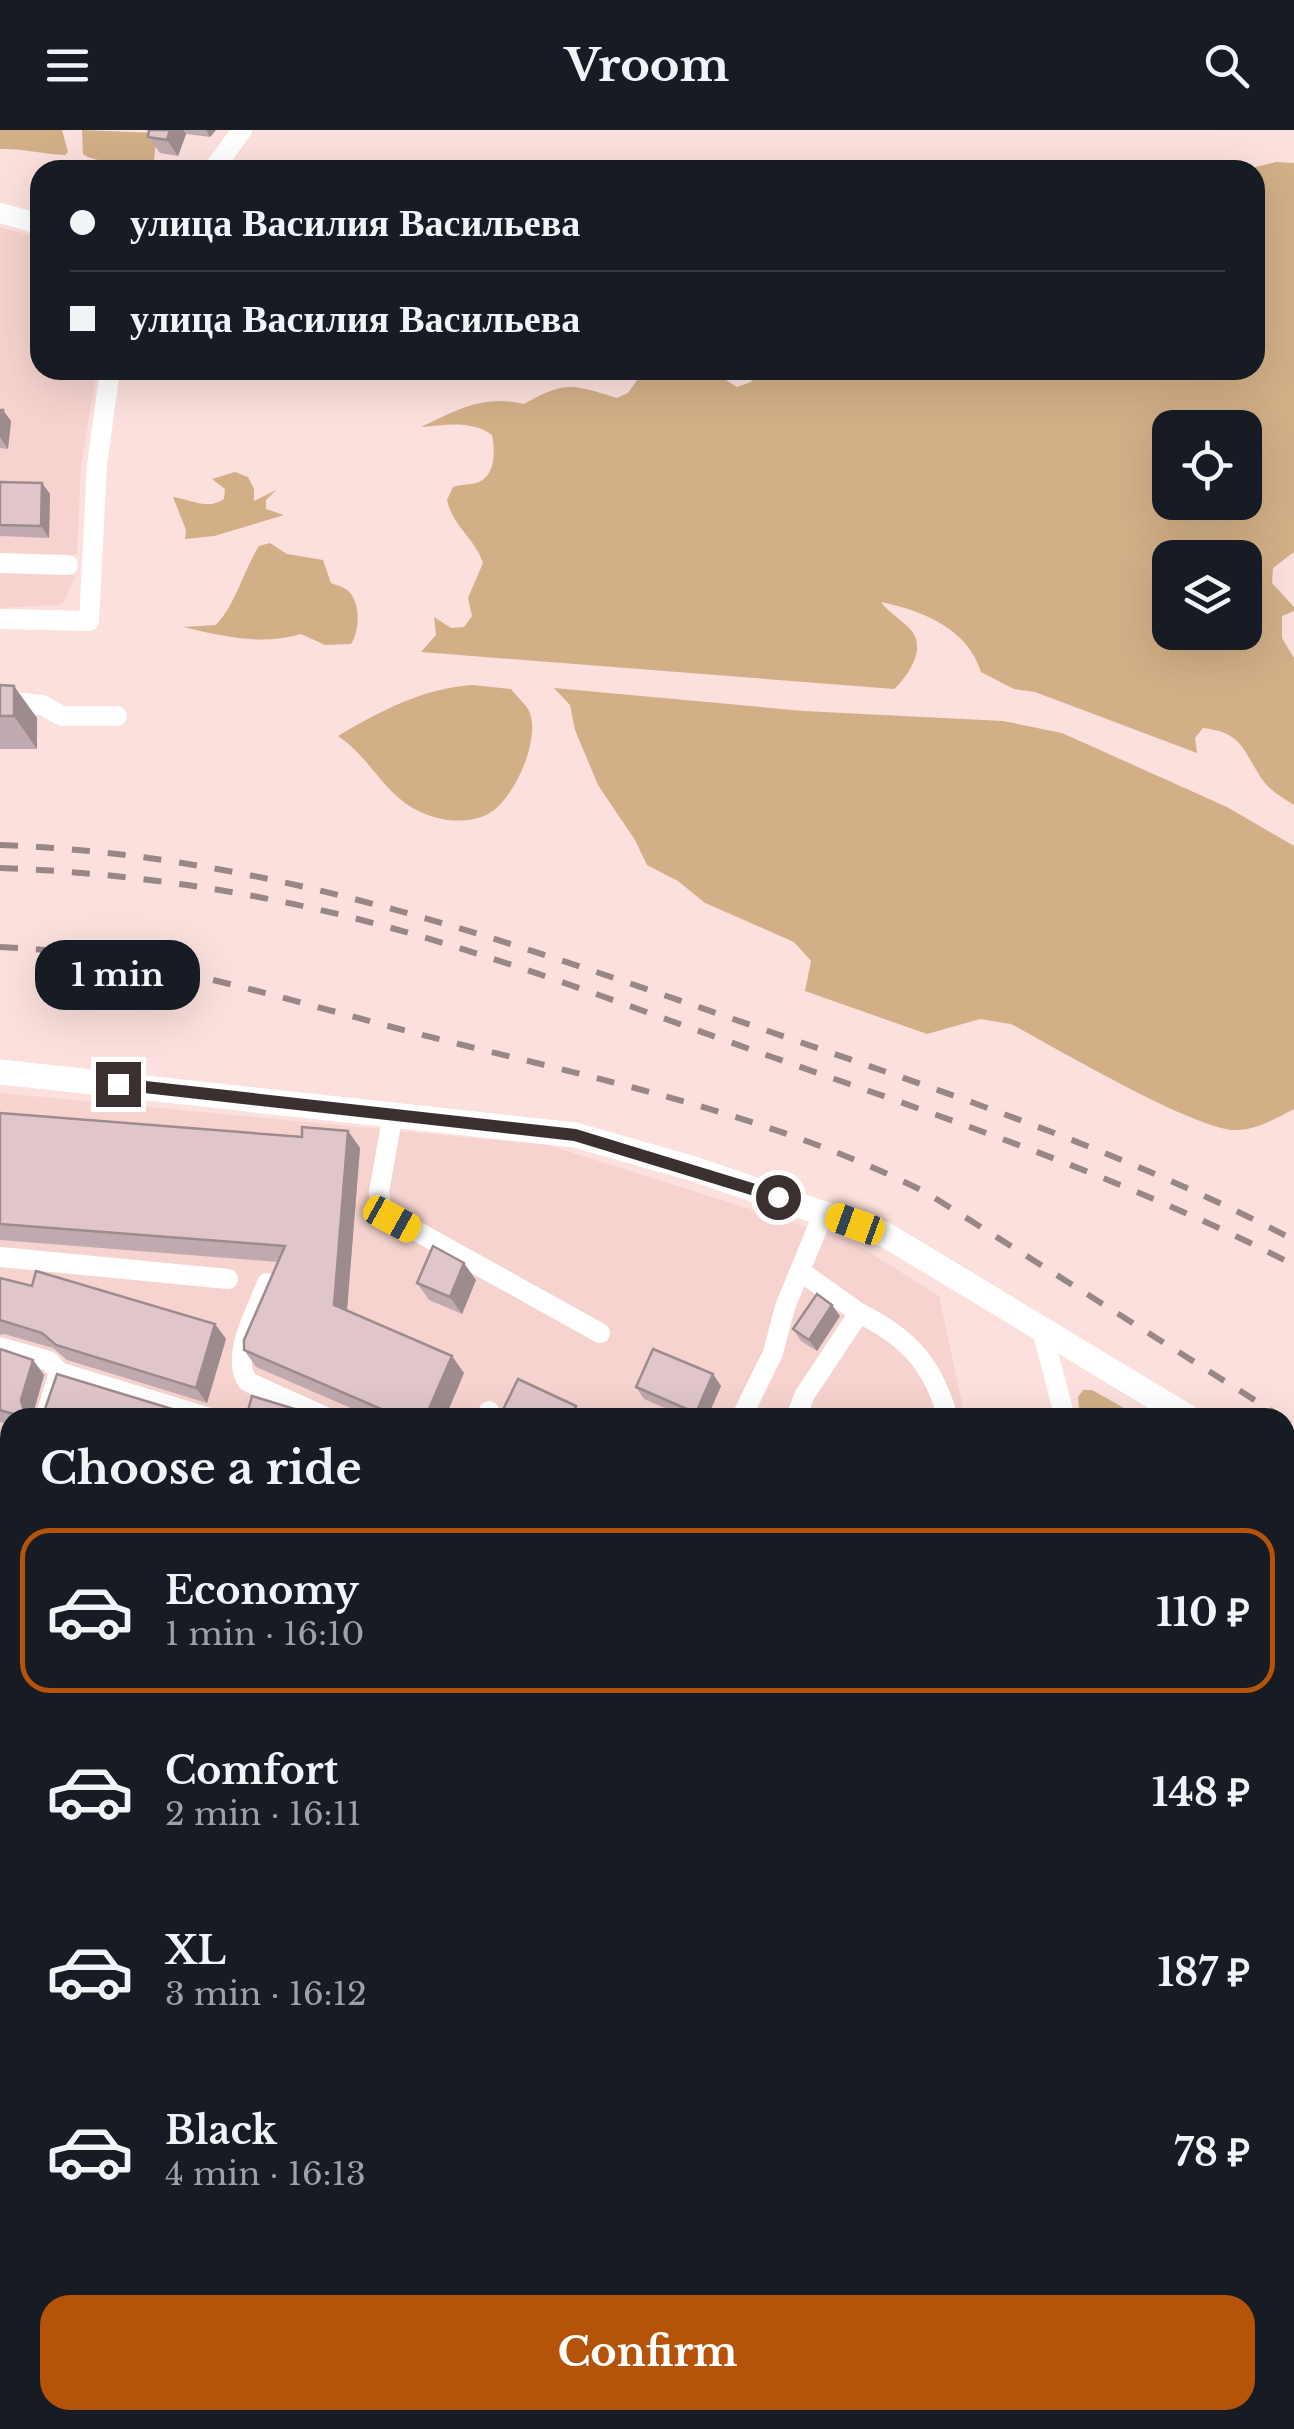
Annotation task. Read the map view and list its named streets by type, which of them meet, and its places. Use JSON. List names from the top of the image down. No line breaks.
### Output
{"page":{"header":"Vroom","banner":["улица Василия Васильева","улица Василия Васильева"],"bubble":"1 min","heading":"Choose a ride","list":[{"name":"Economy","note":"1 min · 16:10","value":"110 ₽"},{"name":"Comfort","note":"2 min · 16:11","value":"148 ₽"},{"name":"XL","note":"3 min · 16:12","value":"187 ₽"},{"name":"Black","note":"4 min · 16:13","value":"78 ₽"}],"buttons":"Confirm"}}
